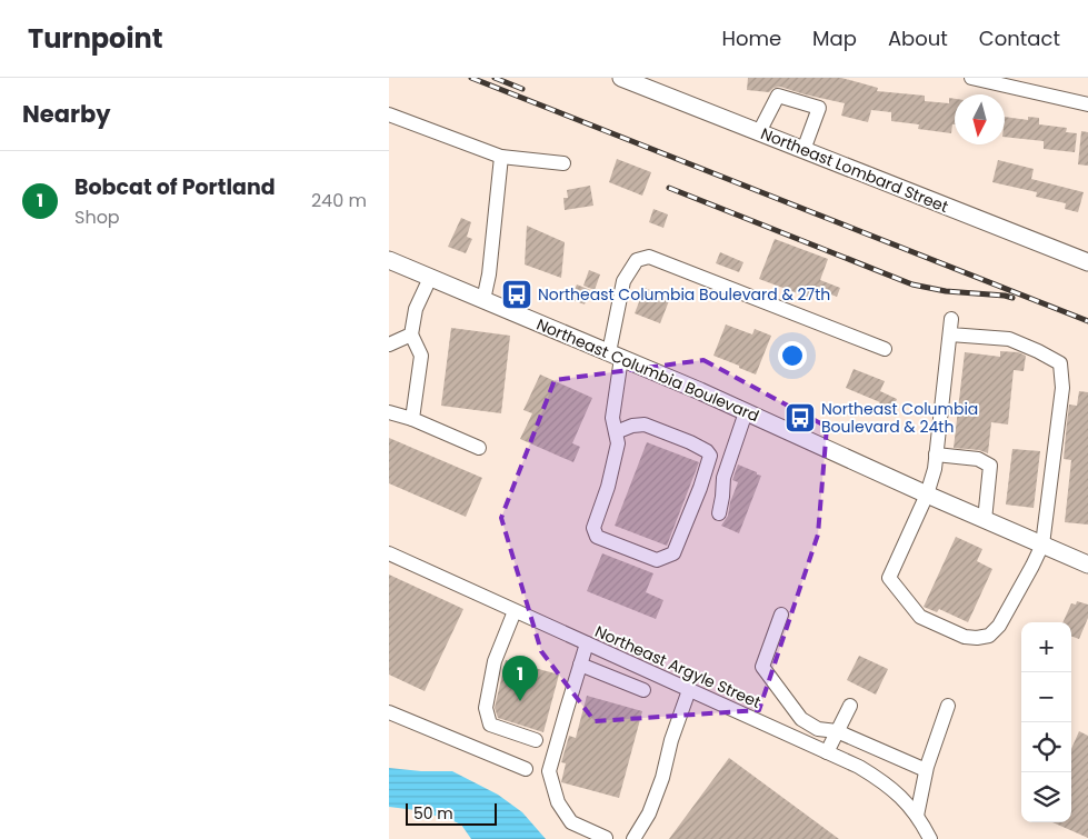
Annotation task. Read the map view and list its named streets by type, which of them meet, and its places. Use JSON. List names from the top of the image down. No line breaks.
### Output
{"streets":{"main road":["Northeast Lombard Street","Northeast Columbia Boulevard"],"street":["Northeast Argyle Street"]},"places":{"bus stop":["Northeast Columbia Boulevard & 27th","Northeast Columbia Boulevard & 24th"]},"scale_bar":"50 m","north":"bottom","page":{"header":"Turnpoint","nav":["Home","Map","About","Contact"],"heading":"Nearby","list":[{"mark":"1","name":"Bobcat of Portland","note":"Shop","value":"240 m"}],"map_buttons":["+","−"],"pins":"1","scale":"50 m"}}
